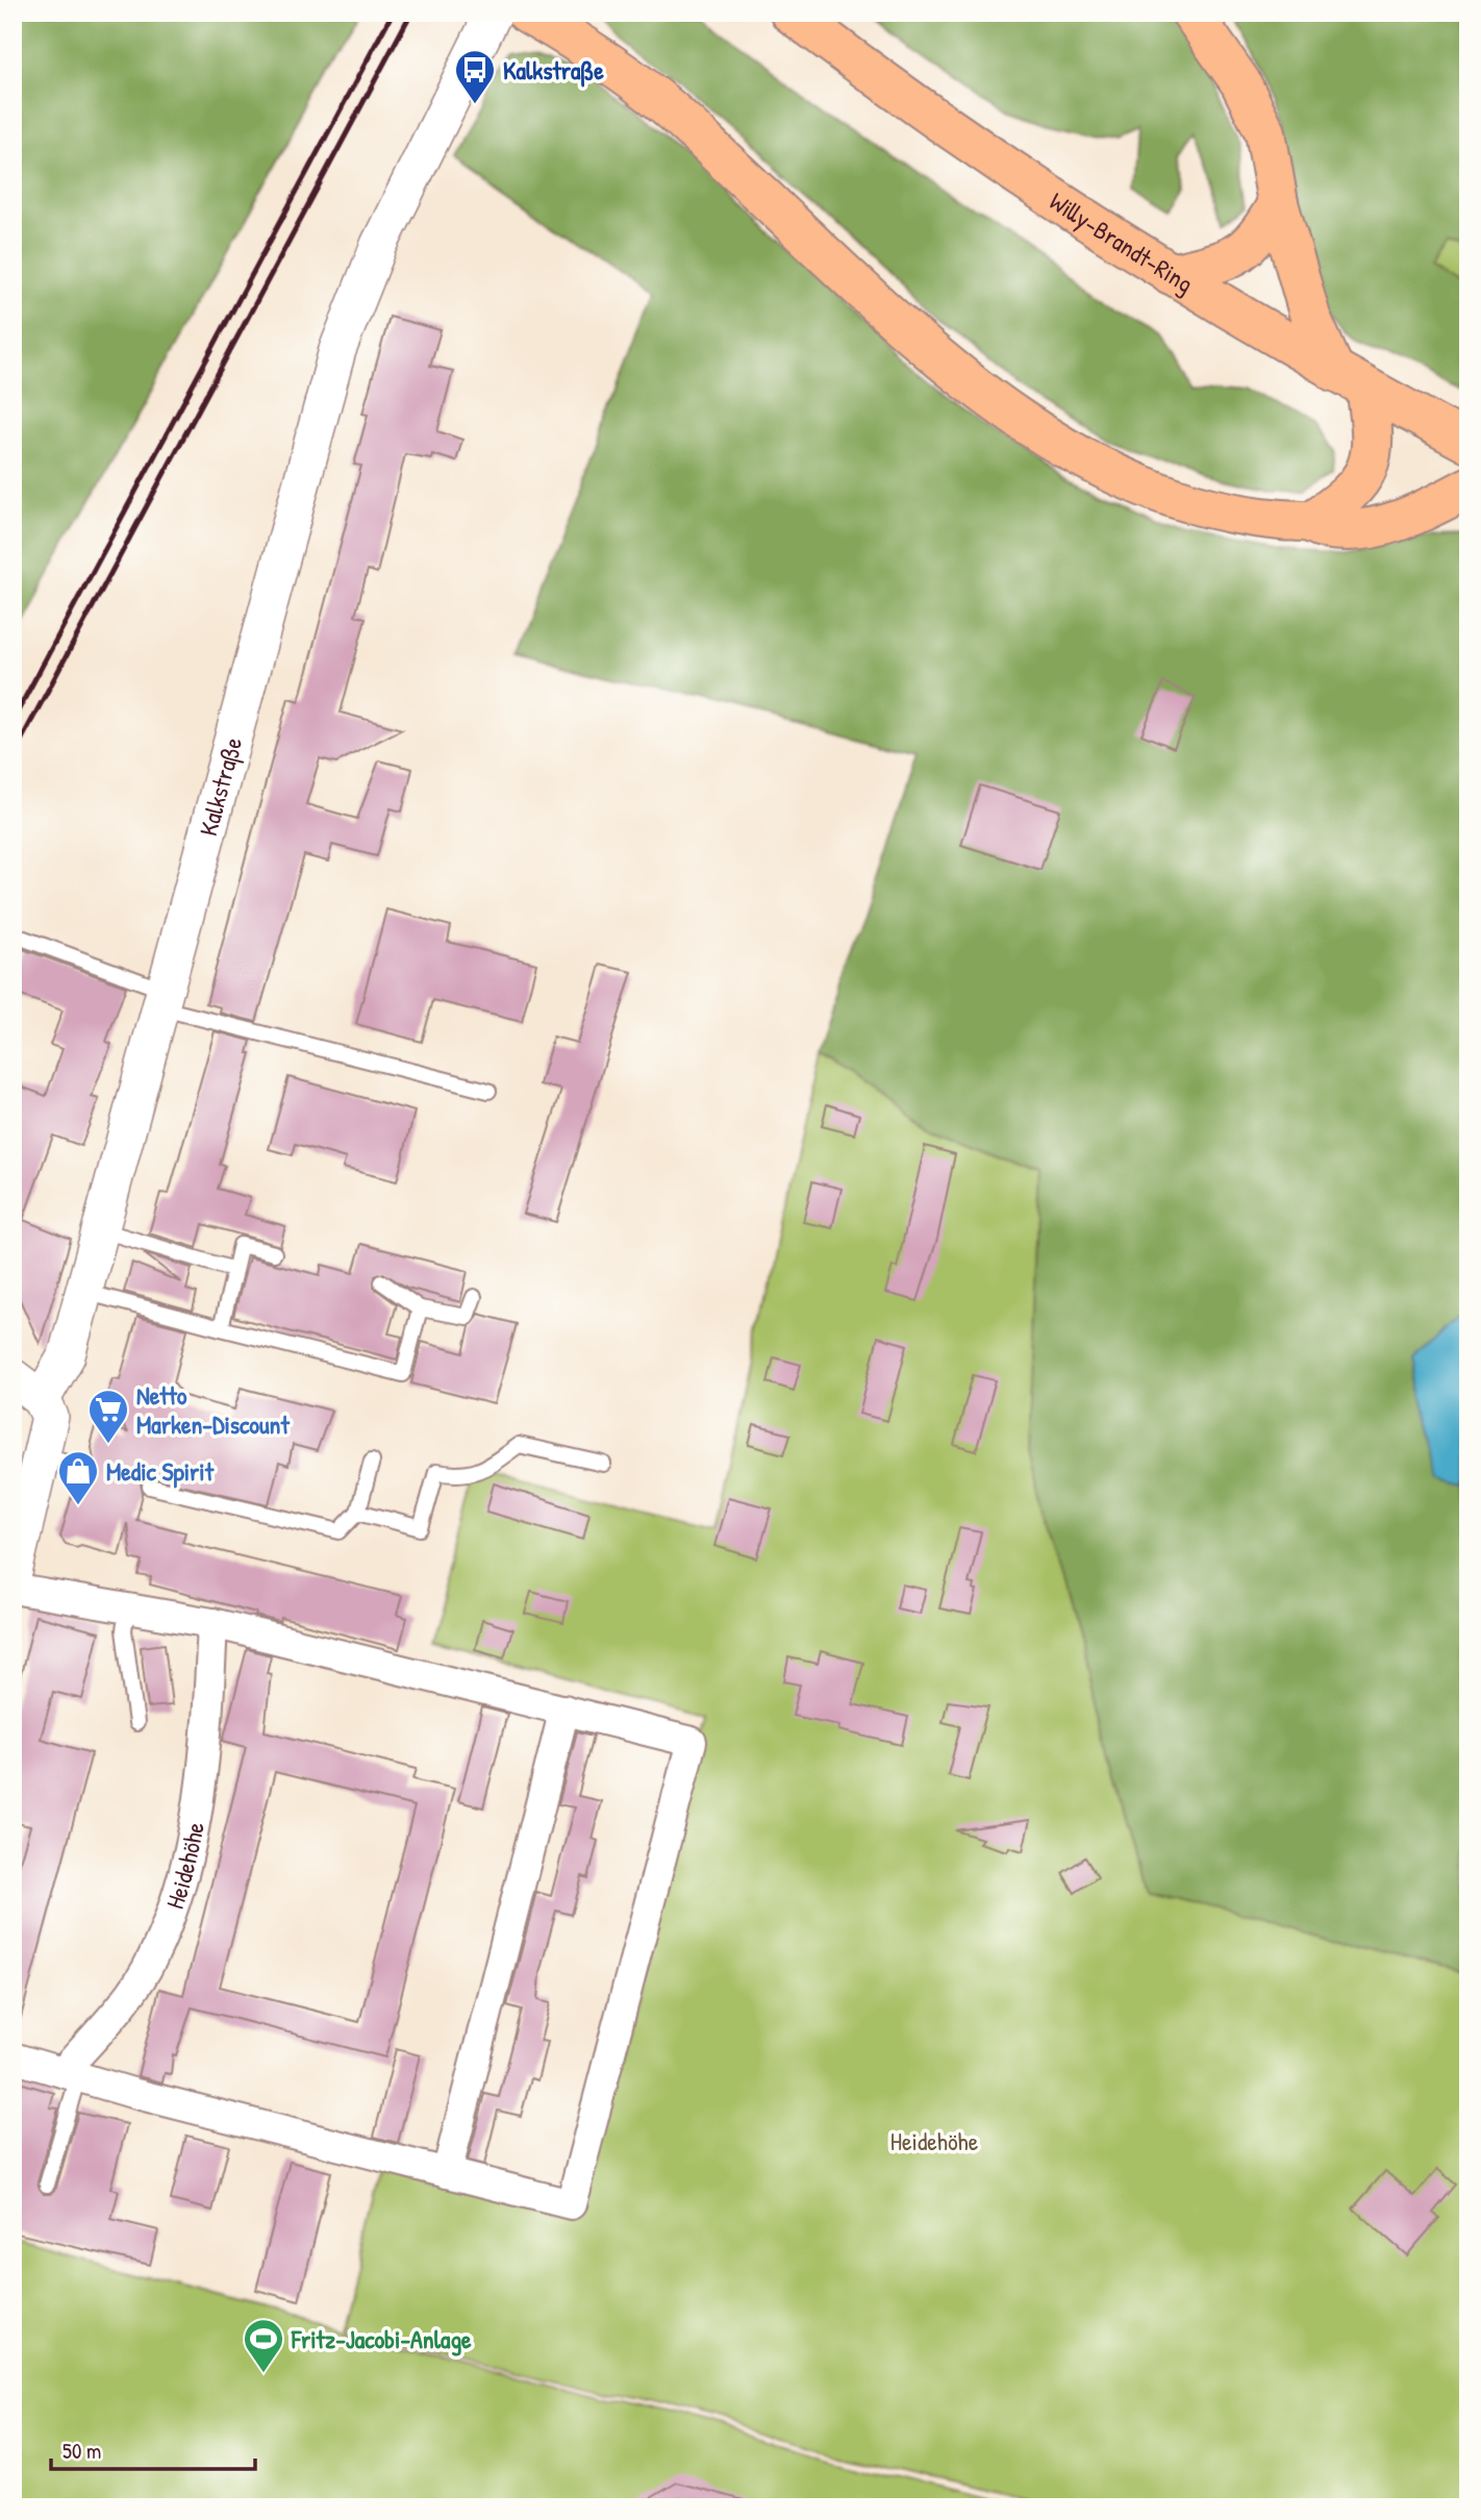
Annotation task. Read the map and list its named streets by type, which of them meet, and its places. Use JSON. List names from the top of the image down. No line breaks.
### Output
{"streets":{"main road":["Willy-Brandt-Ring"],"street":["Kalkstraße","Heidehöhe"]},"parks":["Heidehöhe"],"places":{"bus stop":["Kalkstraße"],"supermarket":["Netto Marken-Discount"],"shop":["Medic Spirit"],"sports":["Fritz-Jacobi-Anlage"]},"scale_bar":"50 m"}
